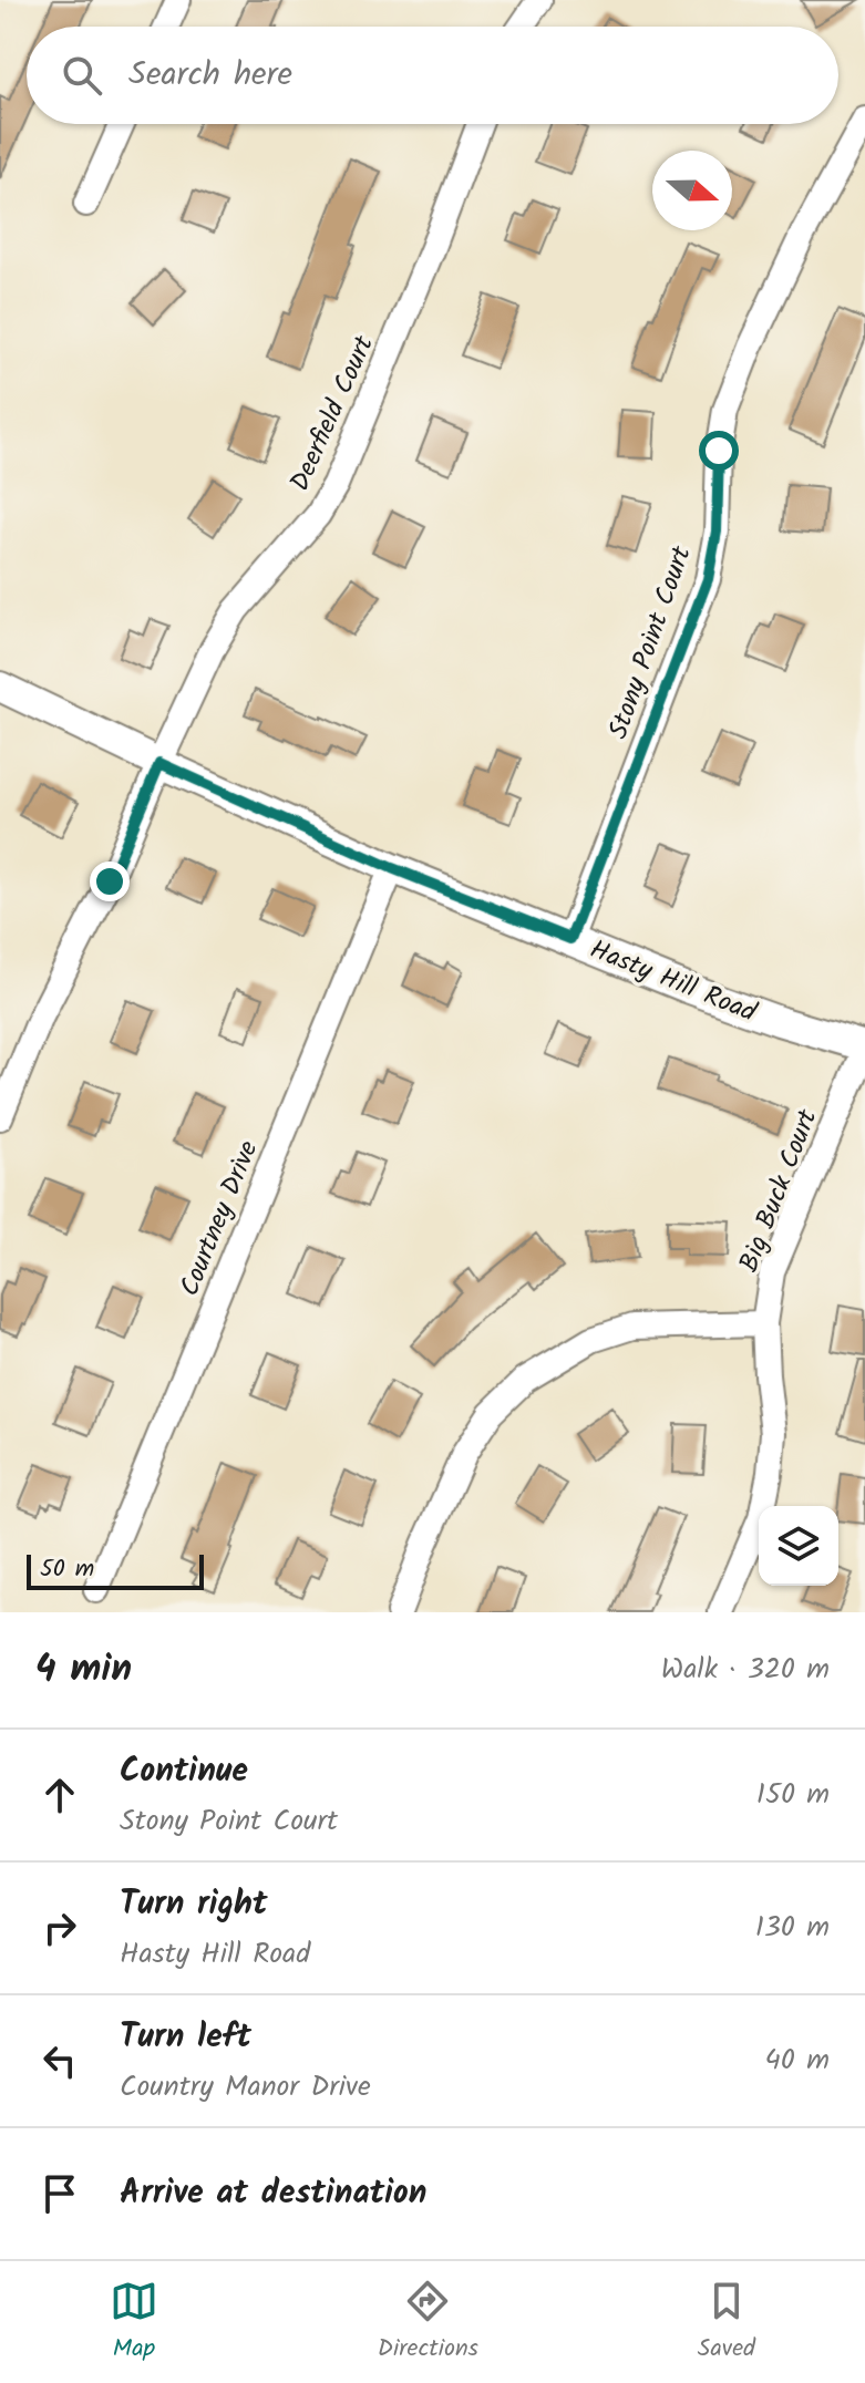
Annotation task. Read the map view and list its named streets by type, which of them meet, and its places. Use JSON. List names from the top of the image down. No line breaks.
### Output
{"streets":{"street":["Deerfield Court","Stony Point Court","Hasty Hill Road","Big Buck Court","Courtney Drive"]},"crossings":[["Deerfield Court","Hasty Hill Road"],["Stony Point Court","Hasty Hill Road"],["Hasty Hill Road","Big Buck Court"],["Hasty Hill Road","Courtney Drive"]],"scale_bar":"50 m","north":"right","page":{"search":"Search here","scale":"50 m","heading":["4 min","Walk · 320 m"],"list":[["Continue","Stony Point Court","150 m"],["Turn right","Hasty Hill Road","130 m"],["Turn left","Country Manor Drive","40 m"],"Arrive at destination"],"nav":["Map","Directions","Saved"]}}
